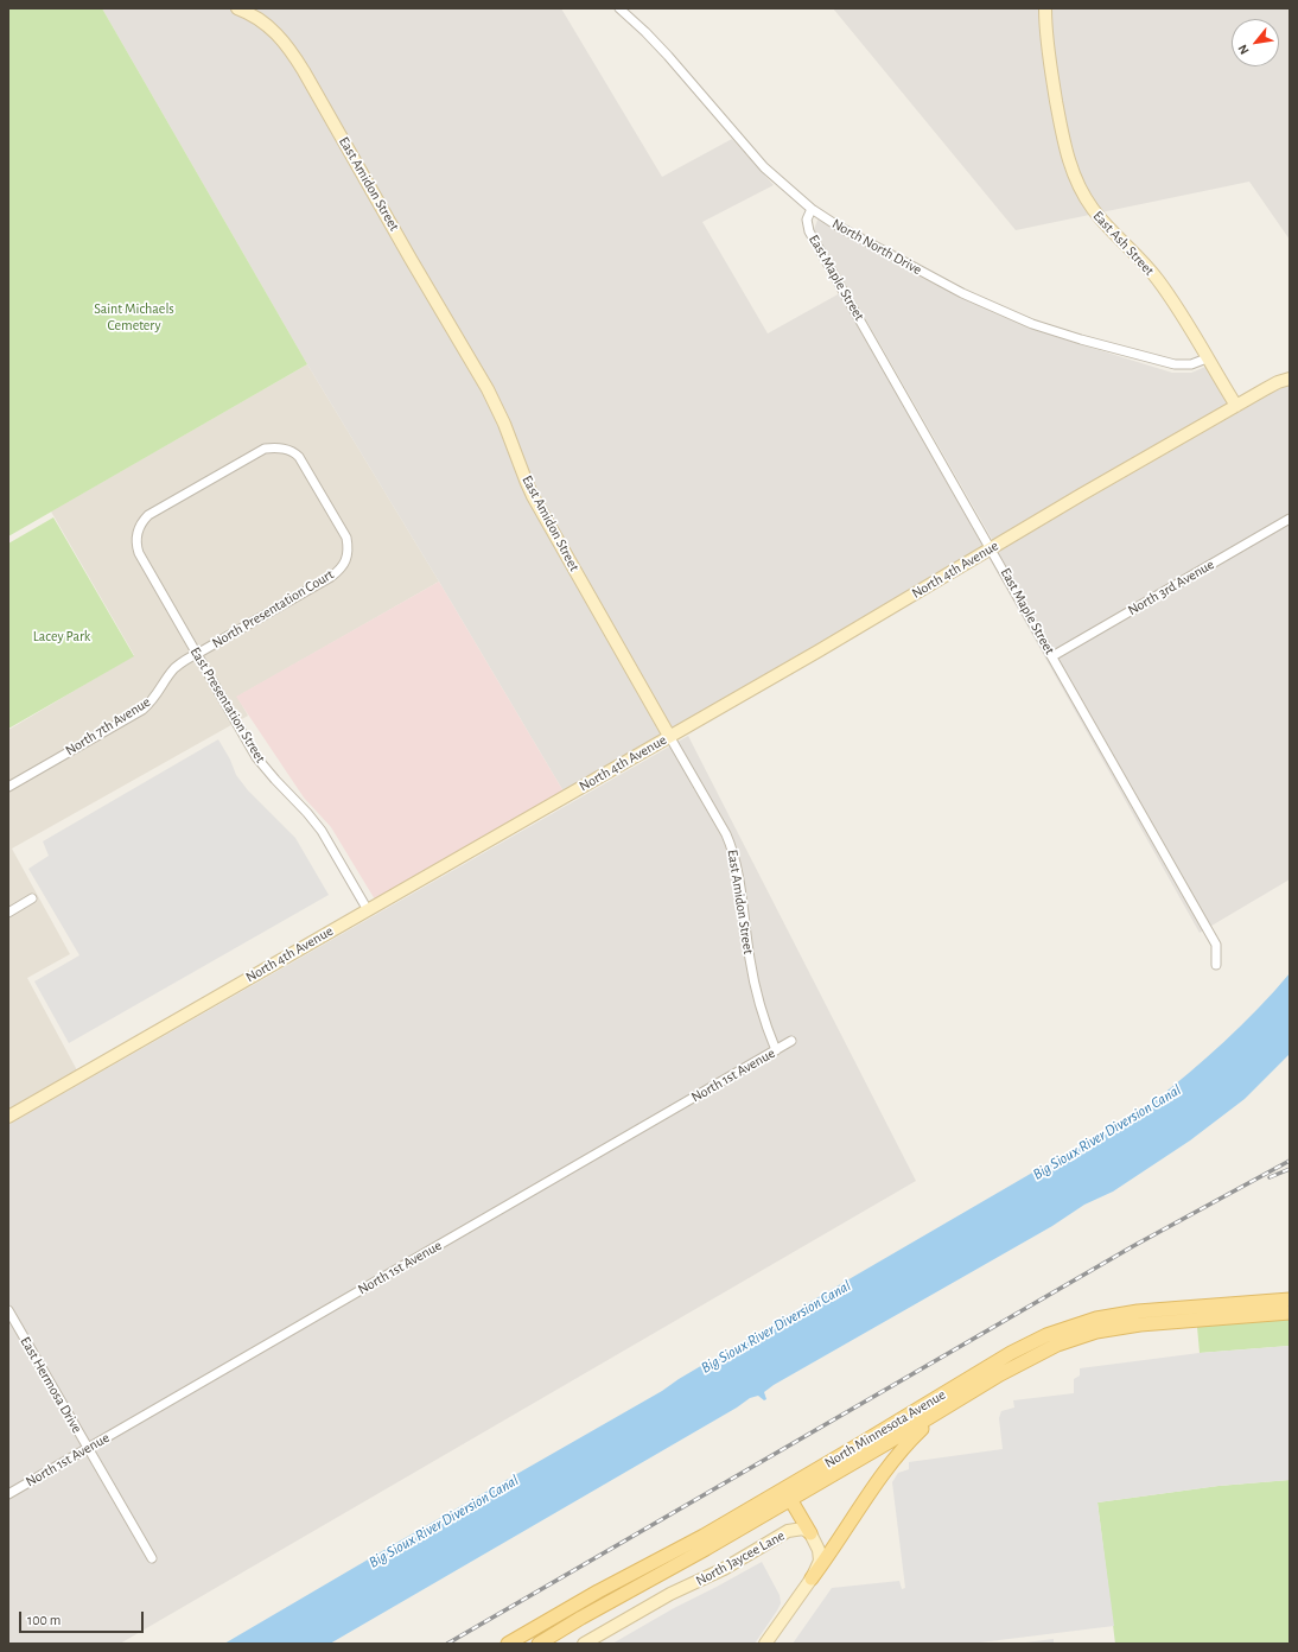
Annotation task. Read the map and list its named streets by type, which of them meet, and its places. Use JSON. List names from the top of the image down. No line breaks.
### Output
{"streets":{"main road":["East Amidon Street","East Ash Street","North 4th Avenue","North Minnesota Avenue","North Jaycee Lane"],"street":["North North Drive","East Maple Street","North 3rd Avenue","North Presentation Court","East Presentation Street","North 7th Avenue","North 1st Avenue","East Hermosa Drive"]},"crossings":[["East Amidon Street","North 4th Avenue"],["East Amidon Street","North 1st Avenue"],["East Ash Street","North North Drive"],["East Ash Street","North 4th Avenue"],["North North Drive","East Maple Street"],["East Maple Street","North 4th Avenue"],["East Maple Street","North 3rd Avenue"],["North 4th Avenue","East Presentation Street"],["North Presentation Court","East Presentation Street"],["North Presentation Court","North 7th Avenue"],["East Presentation Street","North 7th Avenue"],["North 1st Avenue","East Hermosa Drive"]],"water":["Big Sioux River Diversion Canal"],"parks":["Saint Michaels Cemetery","Lacey Park"],"scale_bar":"100 m","north":"bottom left"}
